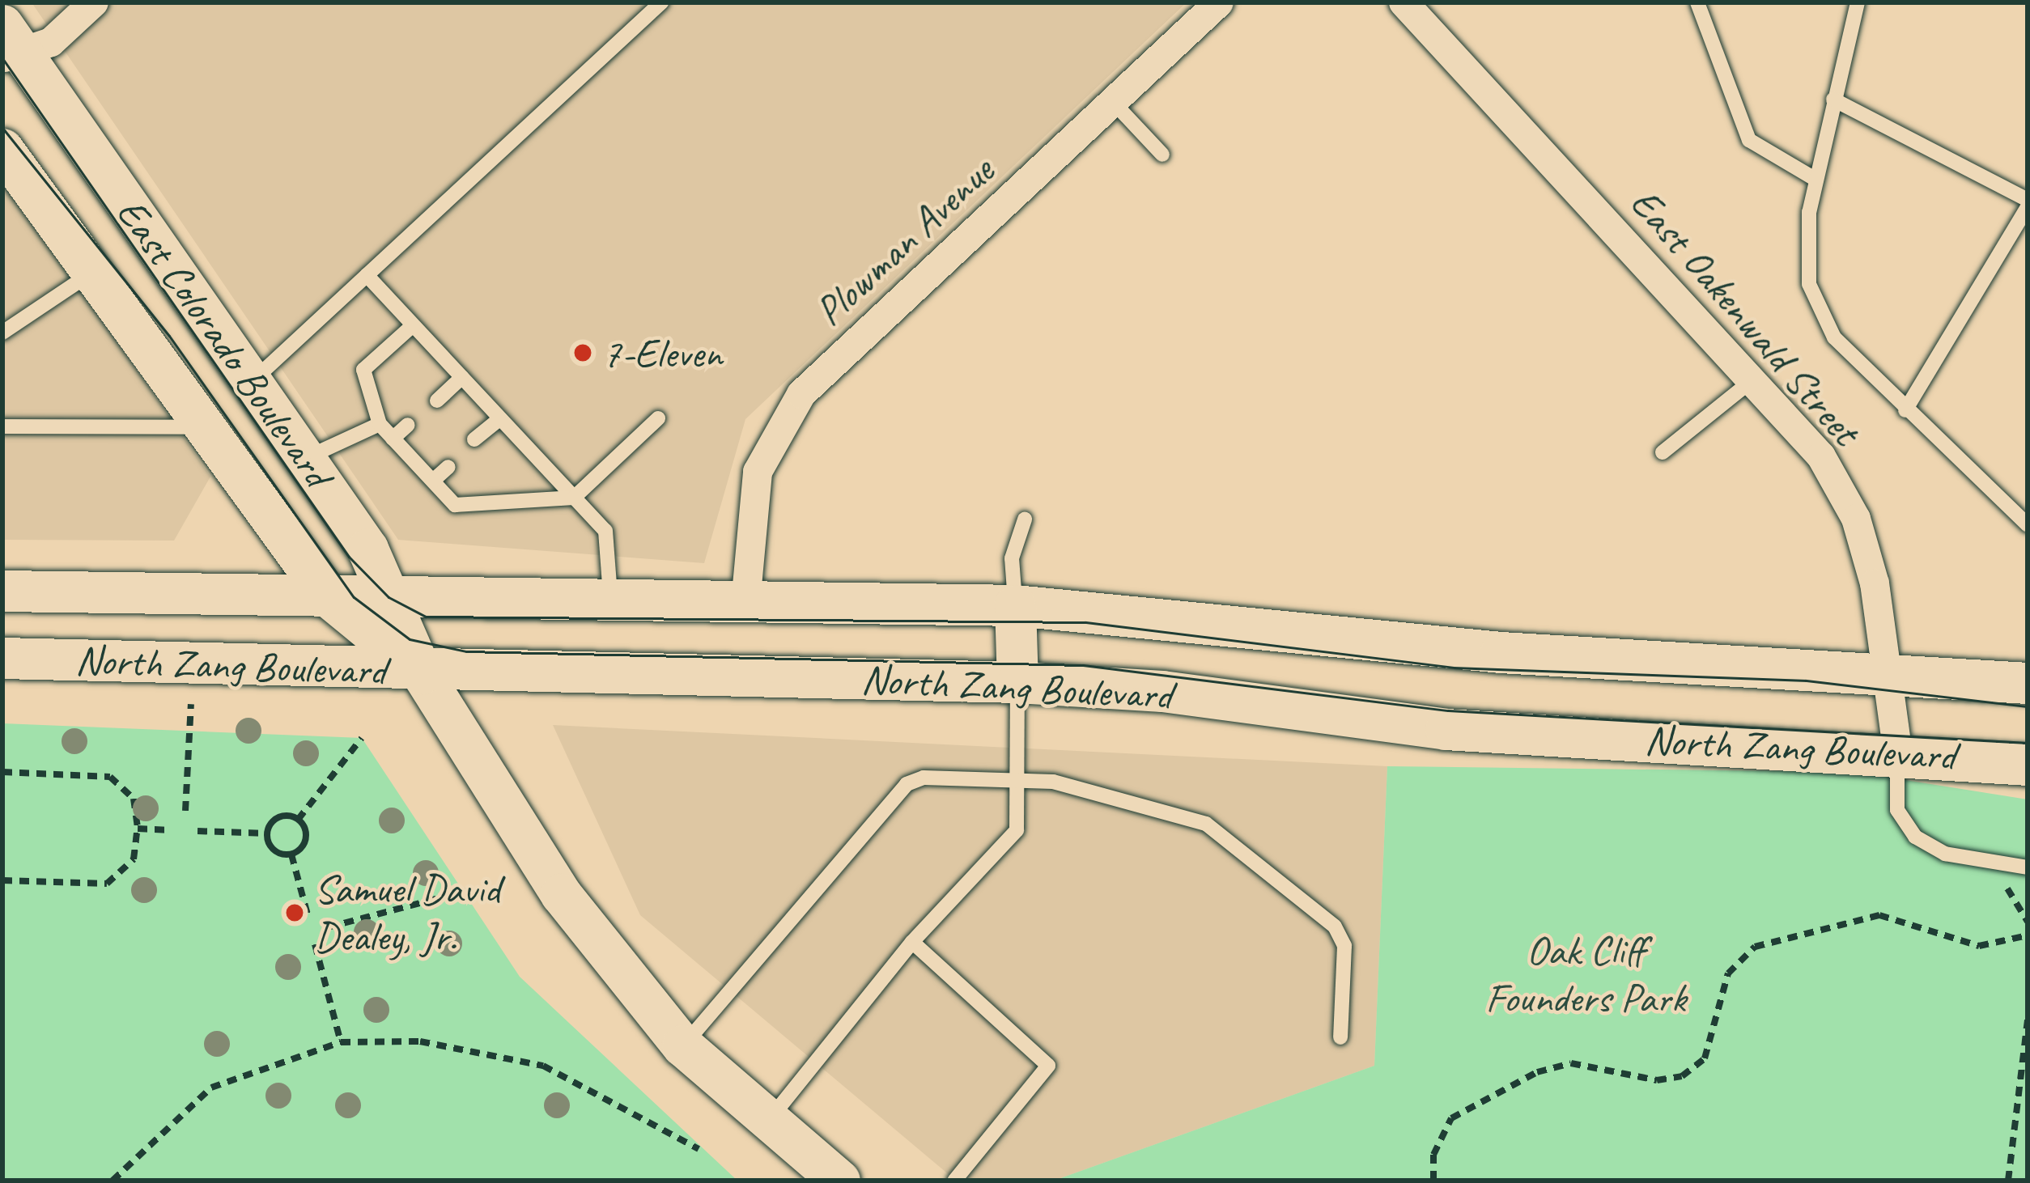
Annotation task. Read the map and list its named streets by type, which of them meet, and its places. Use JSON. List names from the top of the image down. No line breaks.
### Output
{"streets":{"main road":["East Colorado Boulevard","North Zang Boulevard"],"street":["Plowman Avenue","East Oakenwald Street"]},"crossings":[["Plowman Avenue","North Zang Boulevard"],["East Oakenwald Street","North Zang Boulevard"],["East Colorado Boulevard","North Zang Boulevard"]],"parks":["Oak Cliff Founders Park"],"places":["7-Eleven","Samuel David Dealey, Jr."]}
